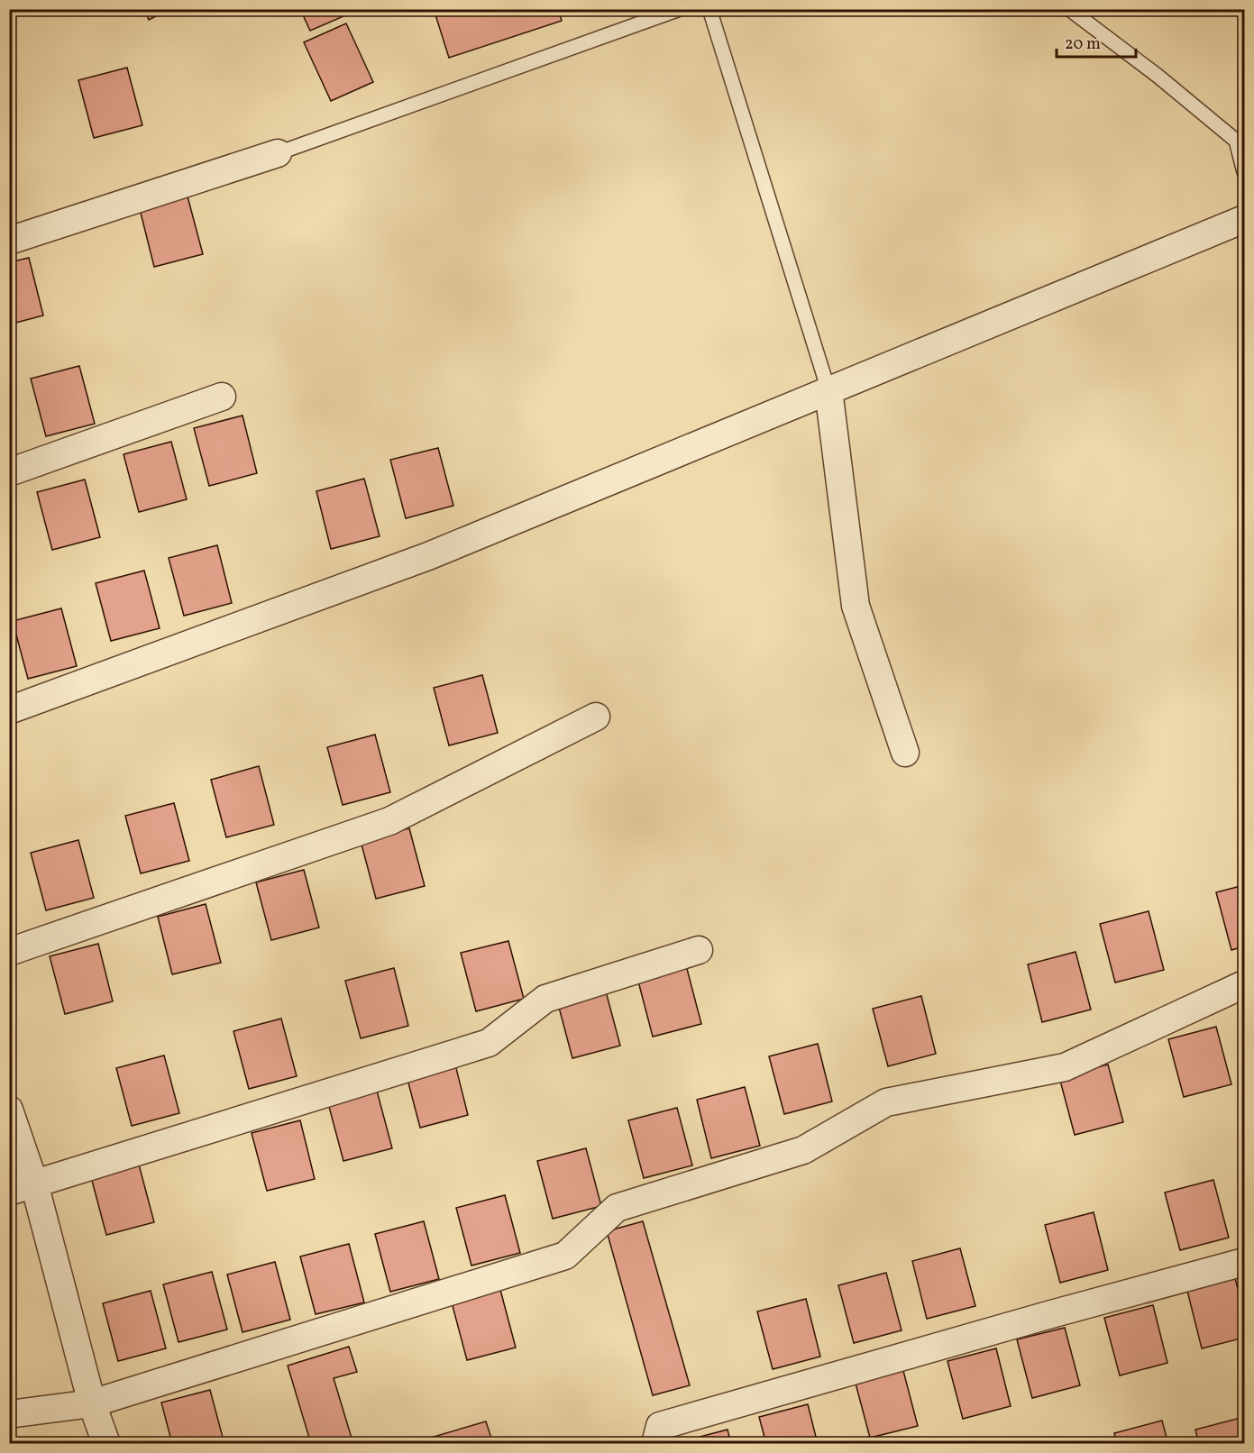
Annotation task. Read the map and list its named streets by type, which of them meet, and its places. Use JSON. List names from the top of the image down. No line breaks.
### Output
{"scale_bar":"20 m"}
